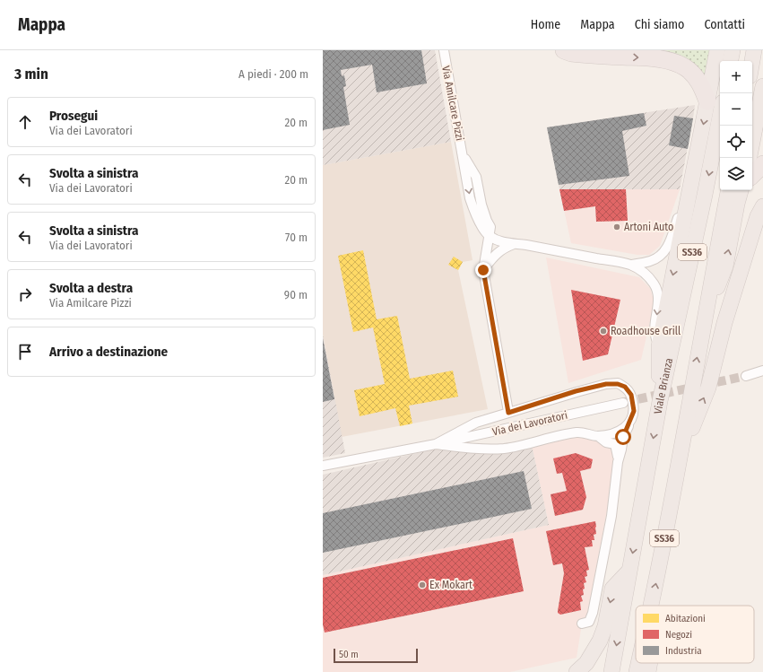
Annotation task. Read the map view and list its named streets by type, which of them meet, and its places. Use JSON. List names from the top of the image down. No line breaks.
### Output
{"streets":{"highway":["SS36","Viale Brianza"],"street":["Via Amilcare Pizzi","Via dei Lavoratori"]},"places":["Artoni Auto","Roadhouse Grill","Ex Mokart"],"legend":["Abitazioni","Negozi","Industria"],"scale_bar":"50 m","page":{"header":"Mappa","nav":["Home","Mappa","Chi siamo","Contatti"],"heading":["3 min","A piedi · 200 m"],"map_buttons":["+","−"],"list":[["Prosegui","Via dei Lavoratori","20 m"],["Svolta a sinistra","Via dei Lavoratori","20 m"],["Svolta a sinistra","Via dei Lavoratori","70 m"],["Svolta a destra","Via Amilcare Pizzi","90 m"],"Arrivo a destinazione"],"scale":"50 m"}}
